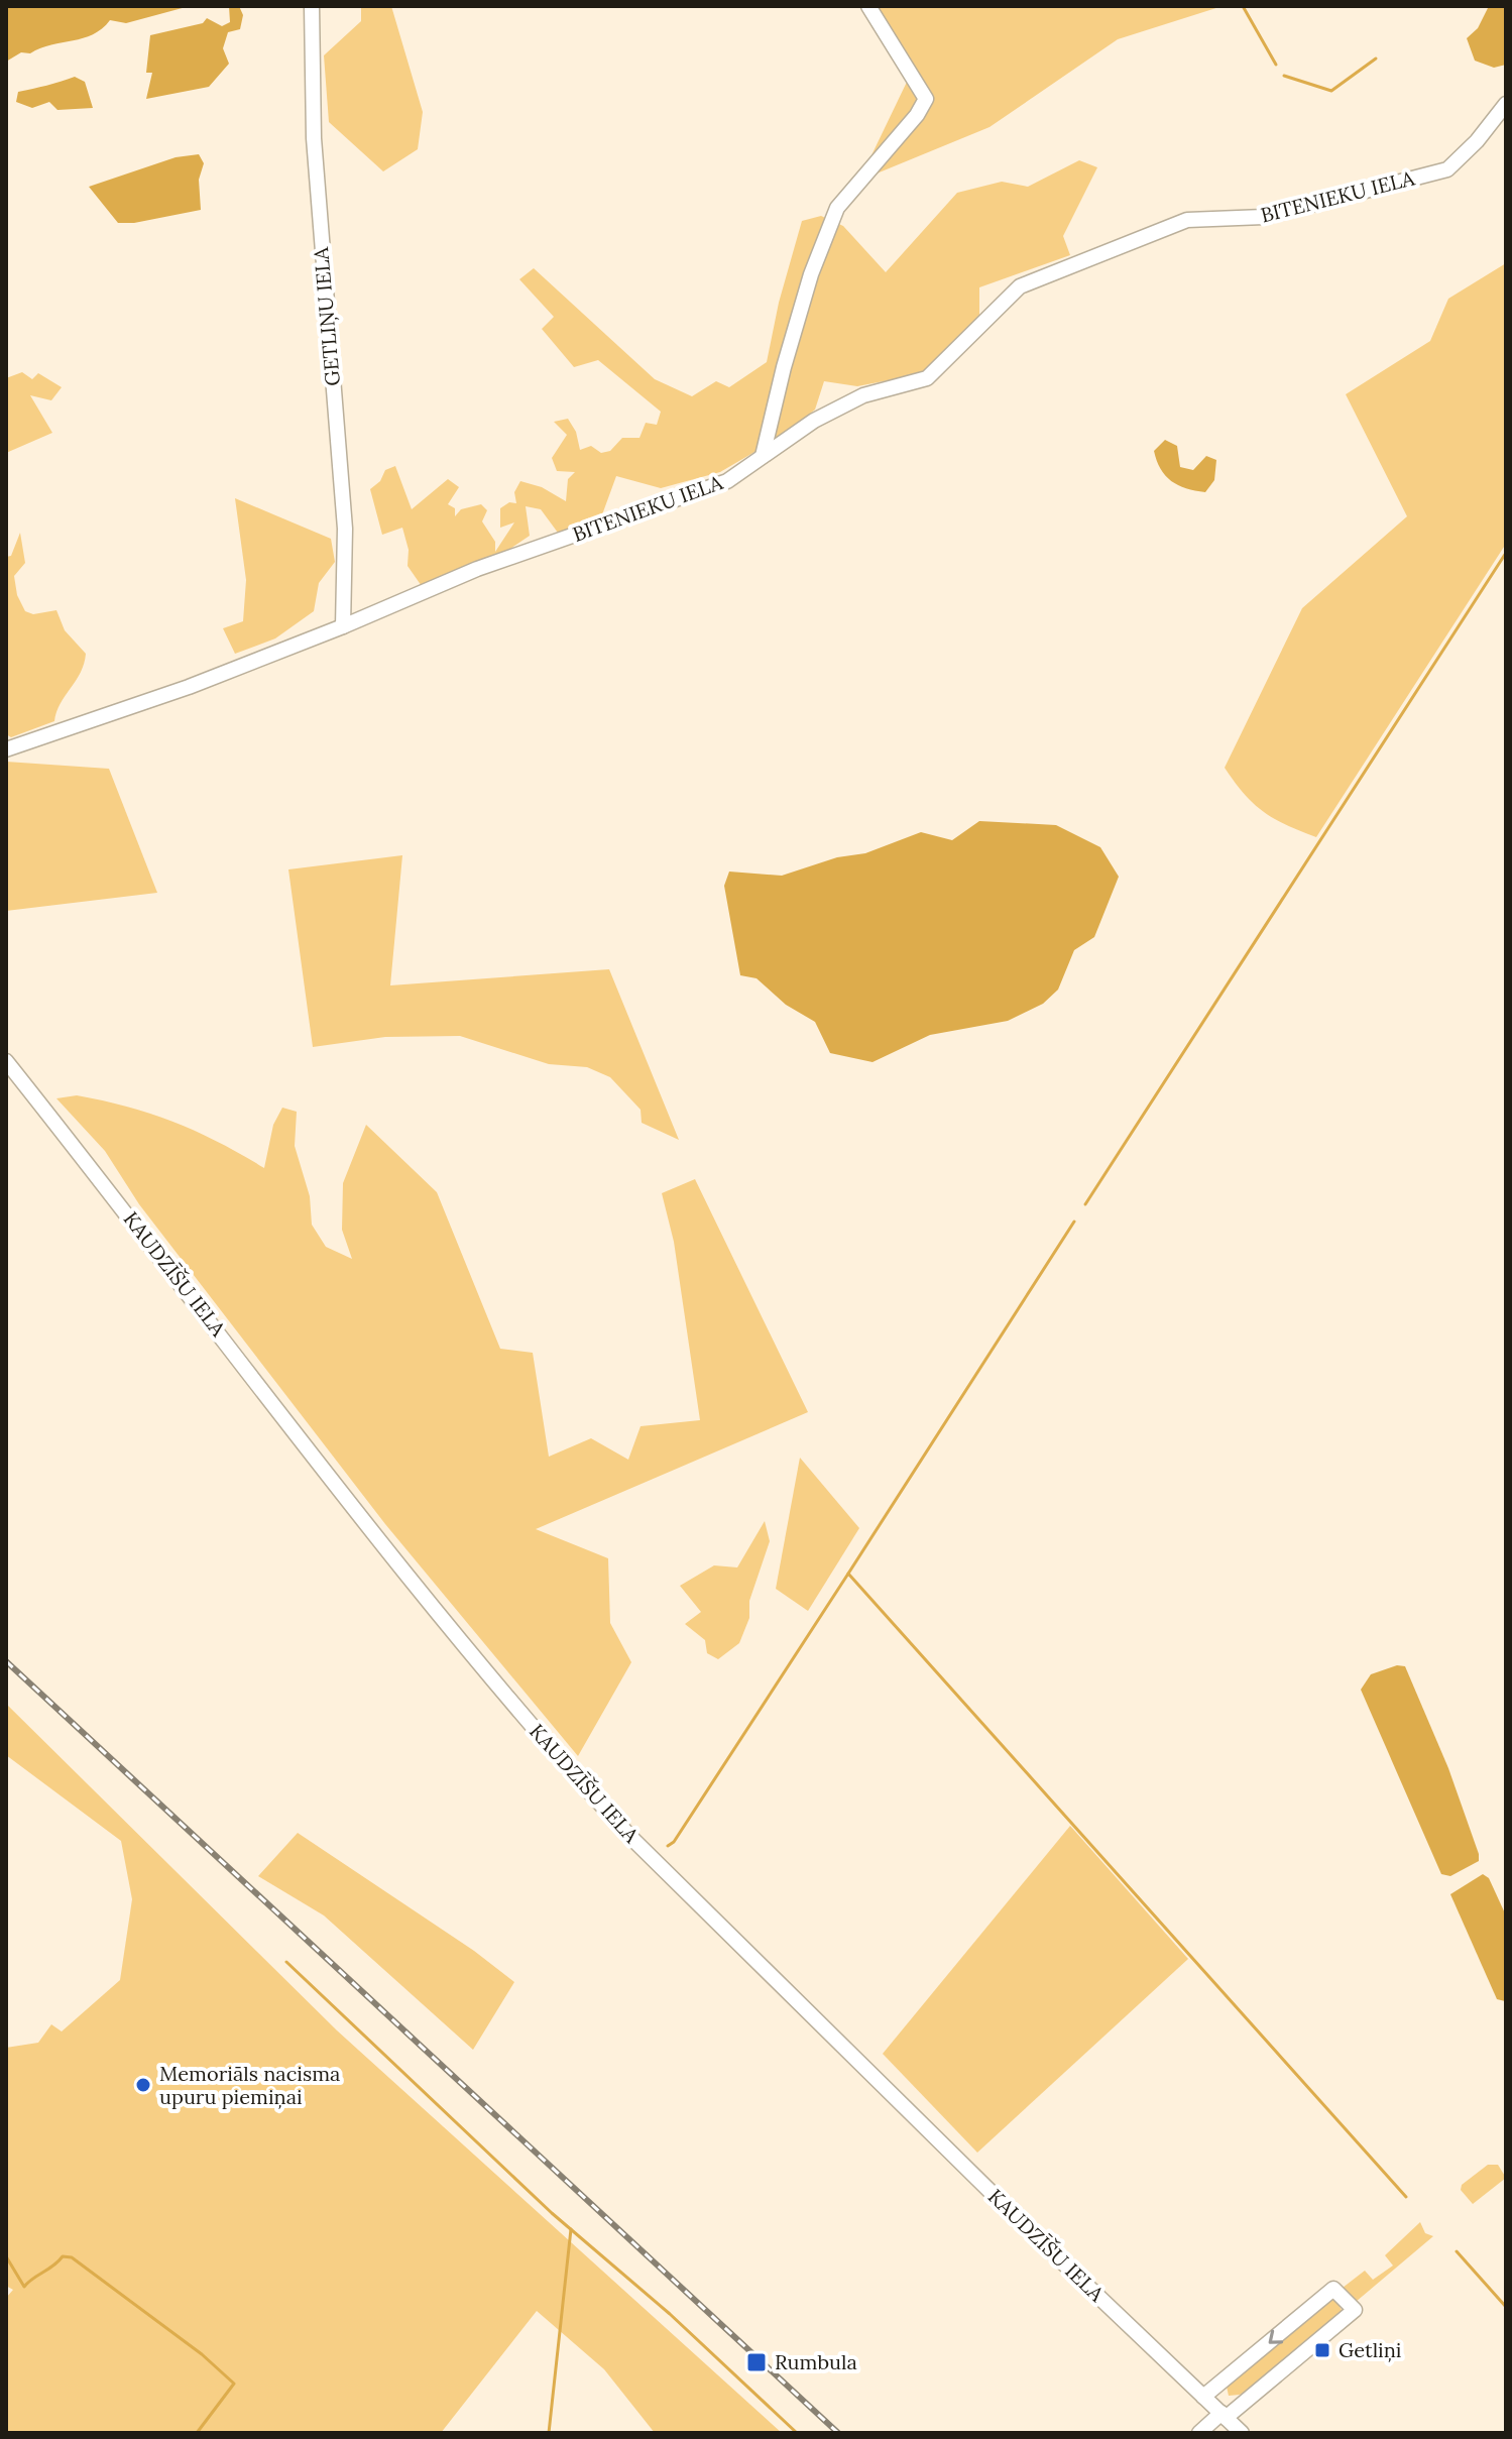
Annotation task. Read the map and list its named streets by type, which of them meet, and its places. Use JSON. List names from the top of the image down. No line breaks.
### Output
{"streets":{"street":["BITENIEKU IELA","GETLIŅU IELA","KAUDZĪŠU IELA"]},"crossings":[["BITENIEKU IELA","GETLIŅU IELA"]],"places":{"other":["Memoriāls nacisma upuru piemiņai"],"transit":["Getliņi","Rumbula"]}}
